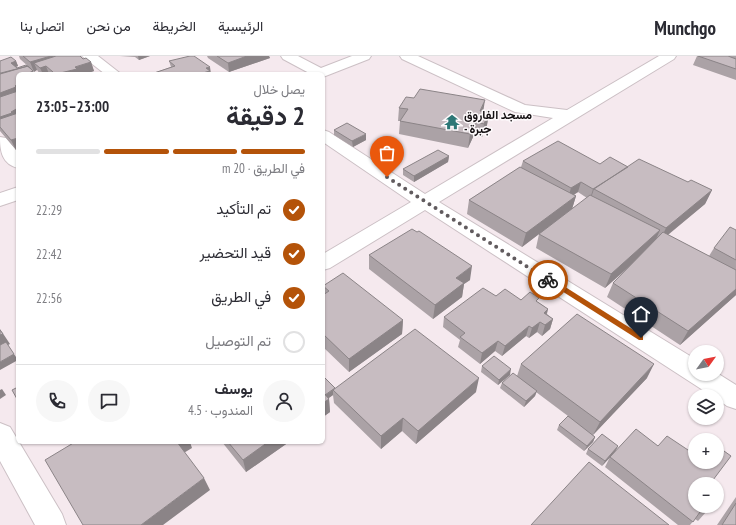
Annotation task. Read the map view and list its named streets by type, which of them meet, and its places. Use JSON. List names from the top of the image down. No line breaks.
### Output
{"places":{"temple":["مسجد الفاروق - جبرة"]},"north":"top right","page":{"header":"Munchgo","nav":["الرئيسية","الخريطة","من نحن","اتصل بنا"],"heading":["2 دقيقة","يصل خلال","23:00–23:05"],"panel":["يوسف","المندوب · 4.5"],"bar":"في الطريق · 20 m","list":[["تم التأكيد","22:29"],["قيد التحضير","22:42"],["في الطريق","22:56"],"تم التوصيل"],"map_buttons":["+","−"]}}
